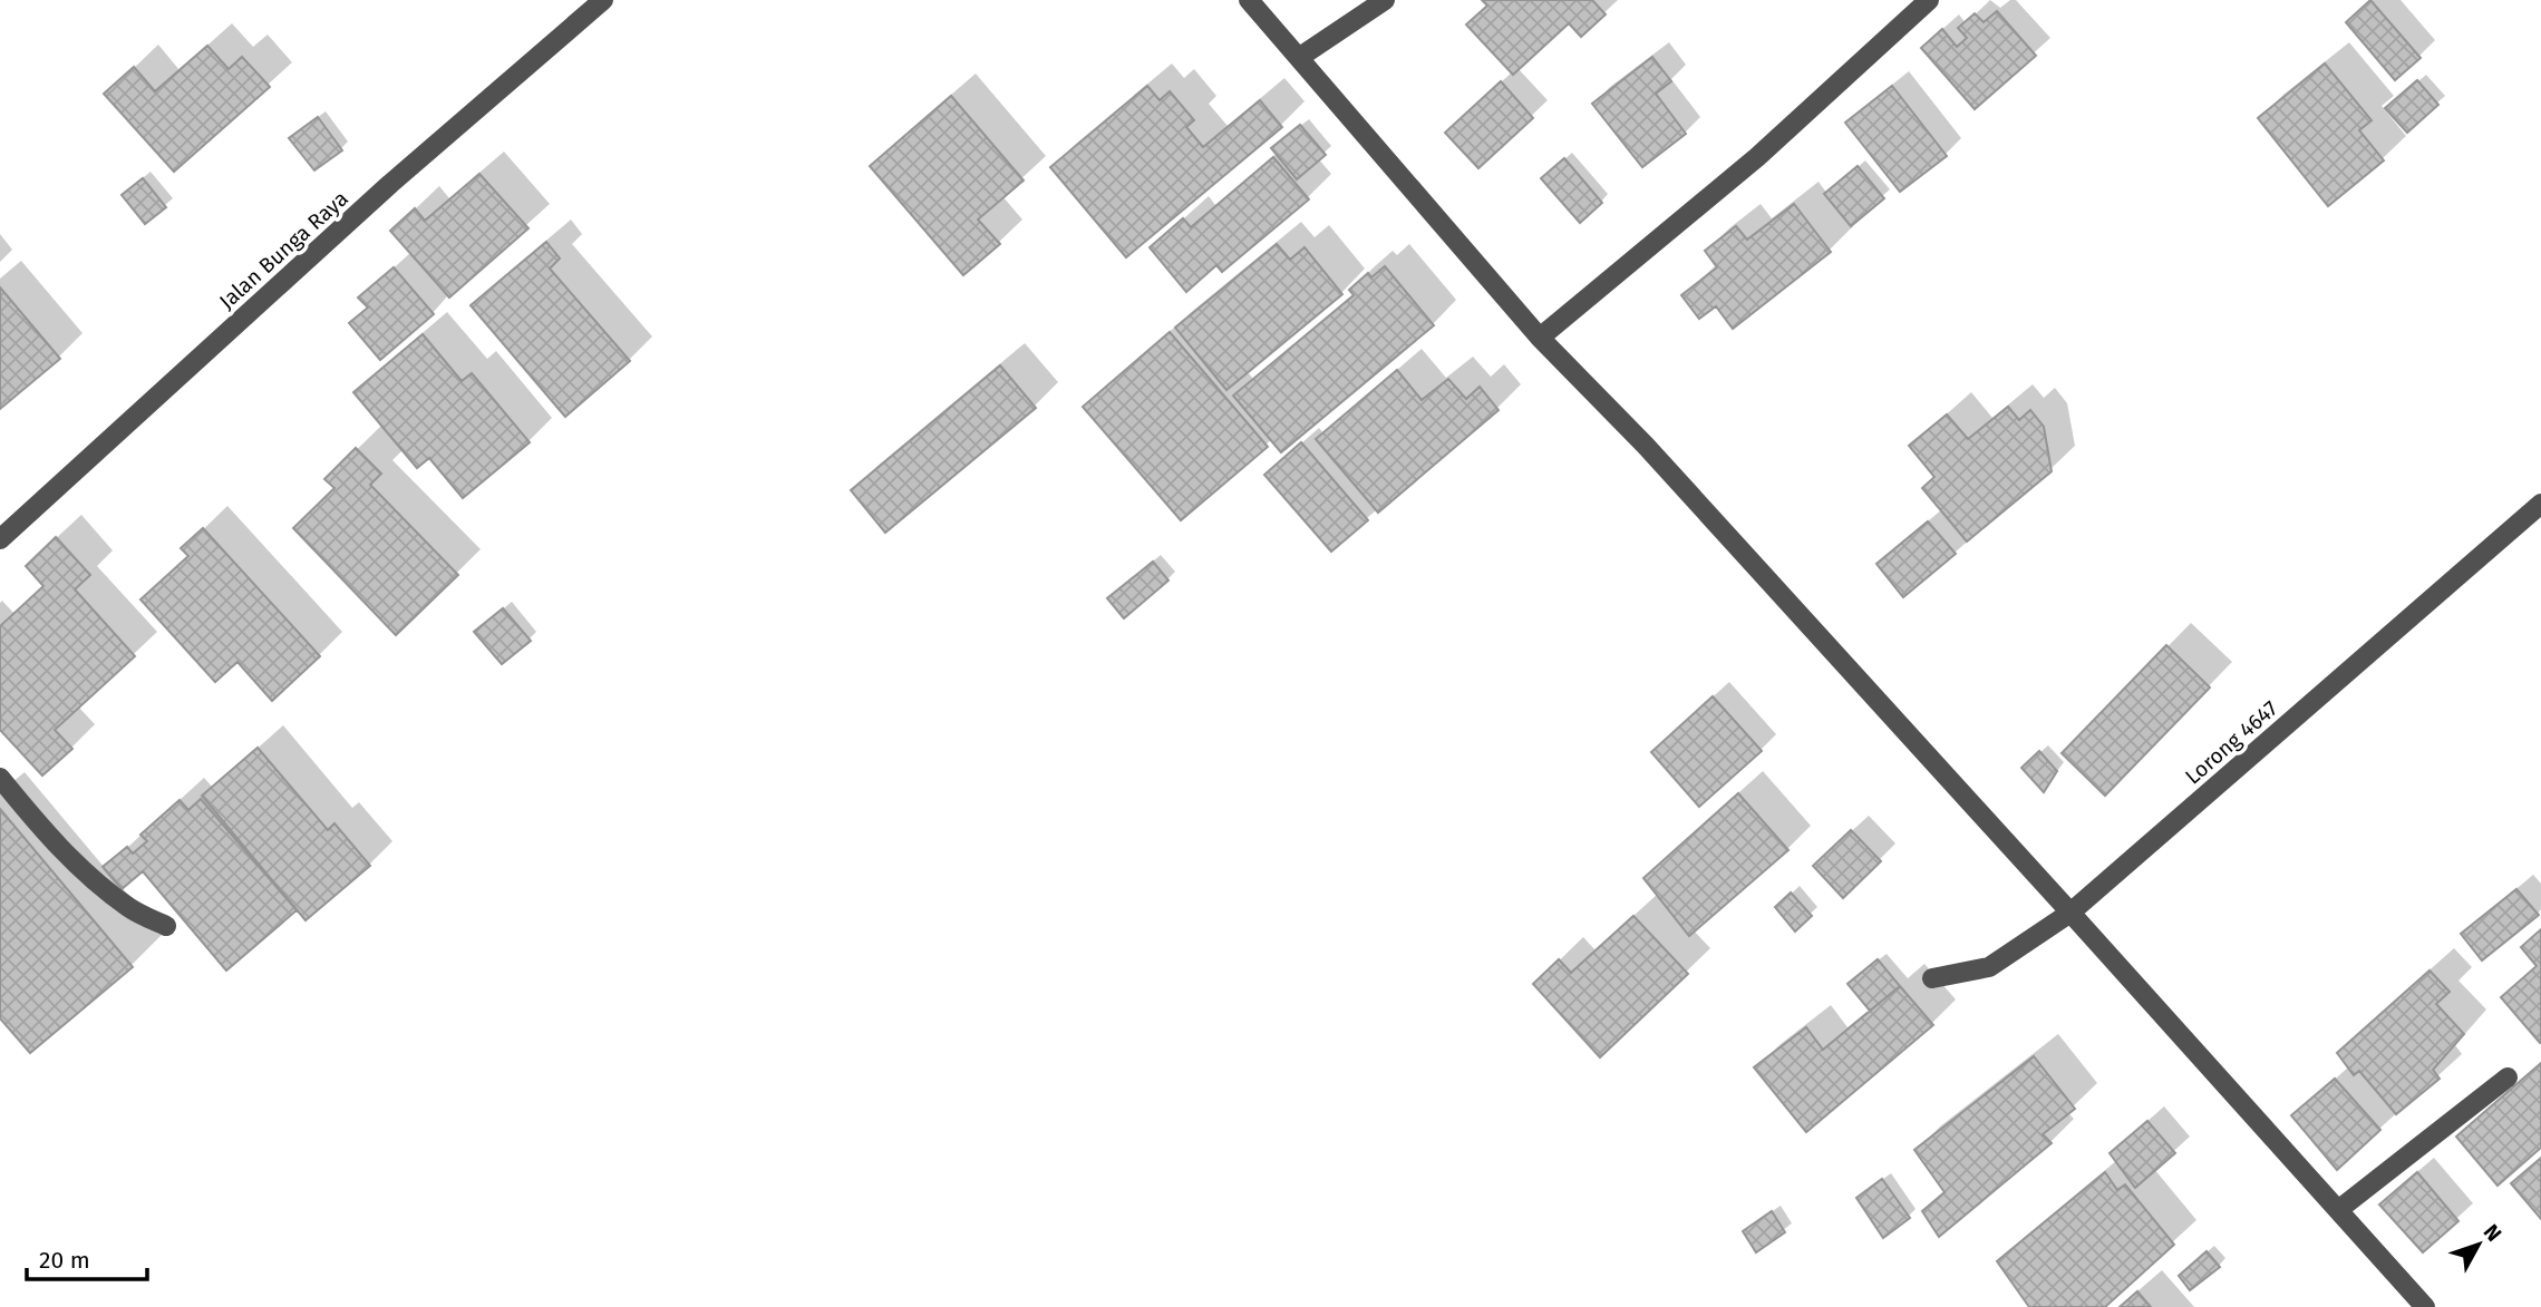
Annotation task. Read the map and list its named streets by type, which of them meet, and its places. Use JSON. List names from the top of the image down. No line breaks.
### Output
{"streets":{"street":["Jalan Bunga Raya","Lorong 4647"]},"scale_bar":"20 m","north":"top right"}
